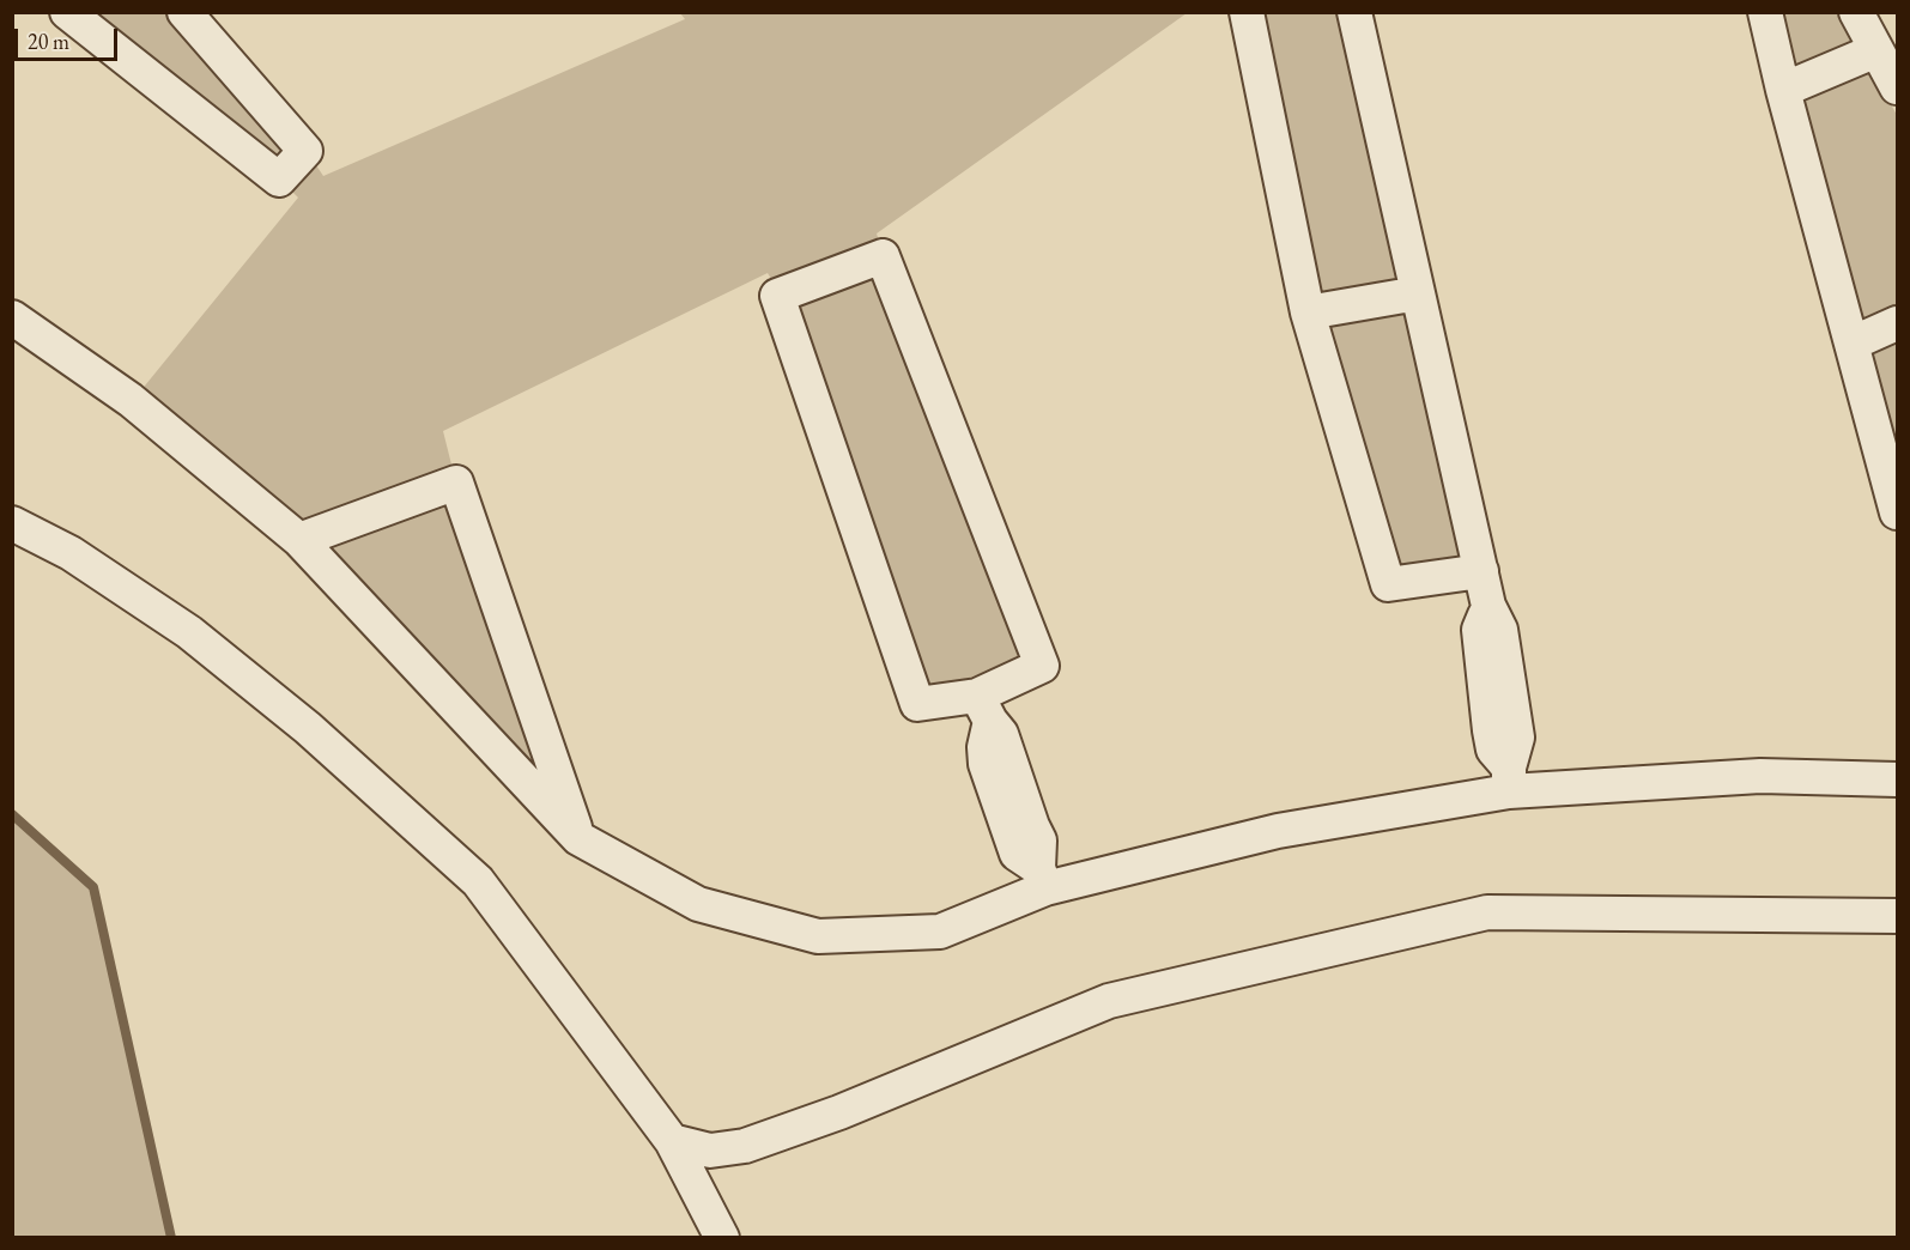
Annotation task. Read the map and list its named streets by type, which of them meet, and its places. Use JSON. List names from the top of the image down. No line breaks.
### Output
{"scale_bar":"20 m"}
